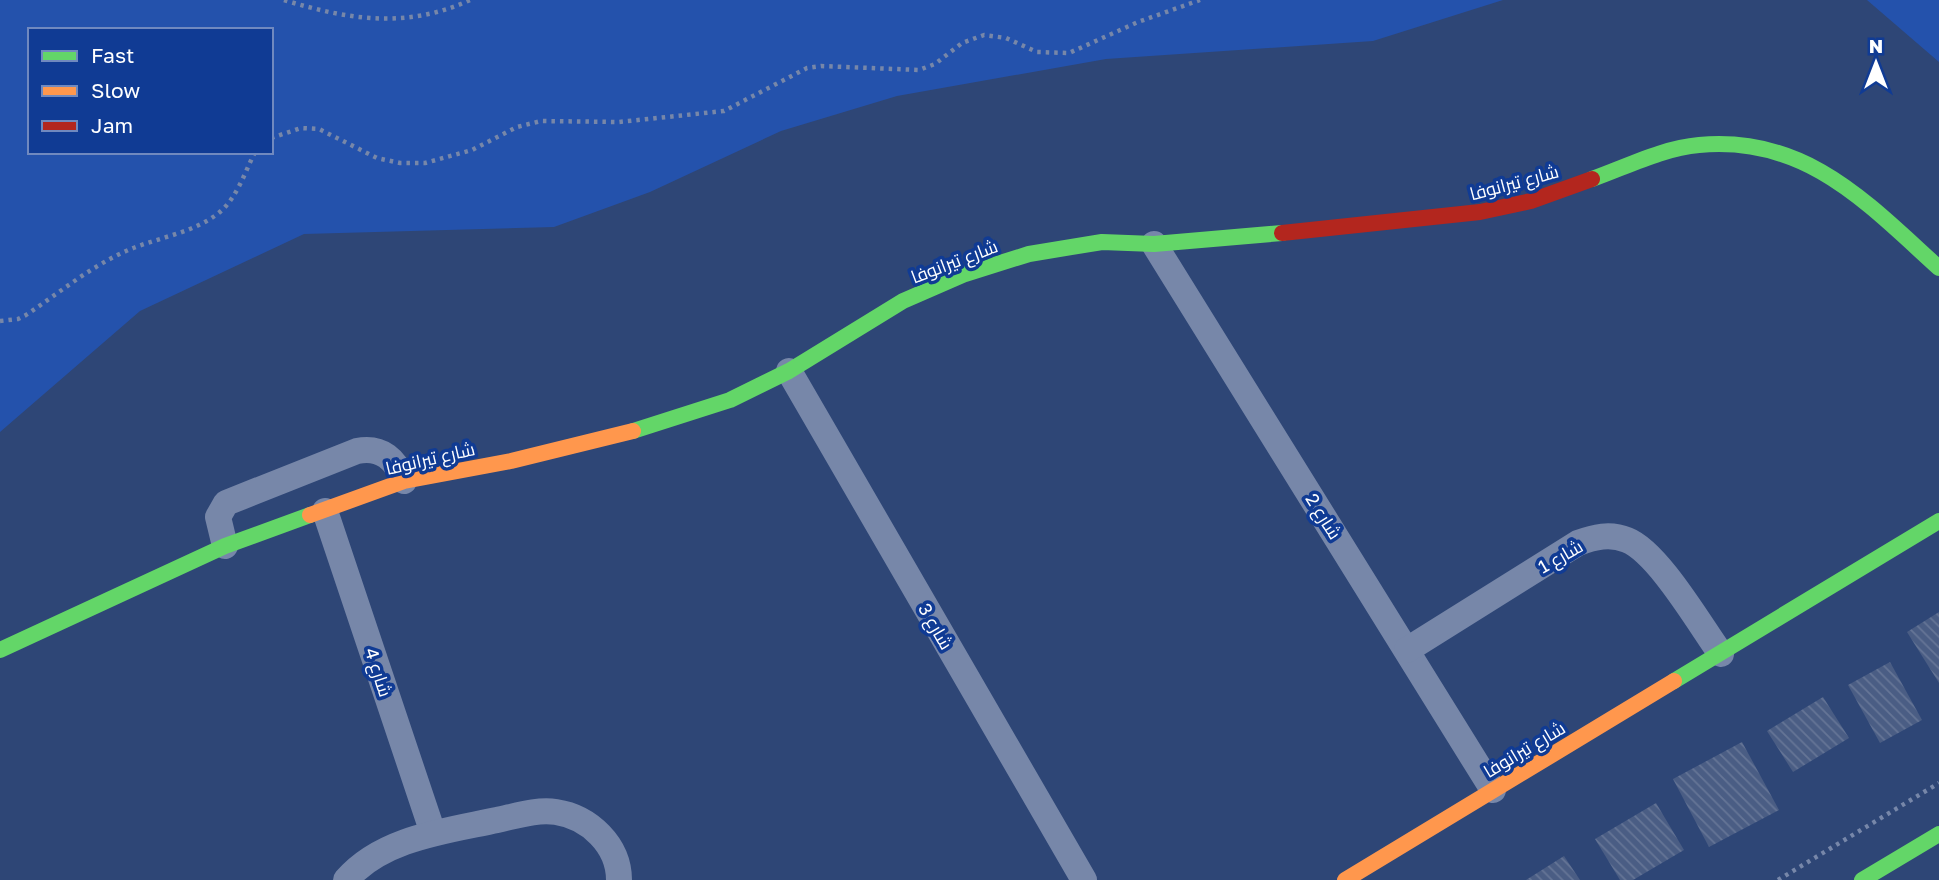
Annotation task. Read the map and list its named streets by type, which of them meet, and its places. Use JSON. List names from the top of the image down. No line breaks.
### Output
{"streets":{"street":["شارع تيرانوفا","شارع 2","شارع 1","شارع 3","شارع 4"]},"crossings":[["شارع تيرانوفا","شارع 2"],["شارع تيرانوفا","شارع 1"],["شارع تيرانوفا","شارع 3"],["شارع تيرانوفا","شارع 4"],["شارع 2","شارع 1"]],"legend":["Fast","Slow","Jam"],"north":"top"}
